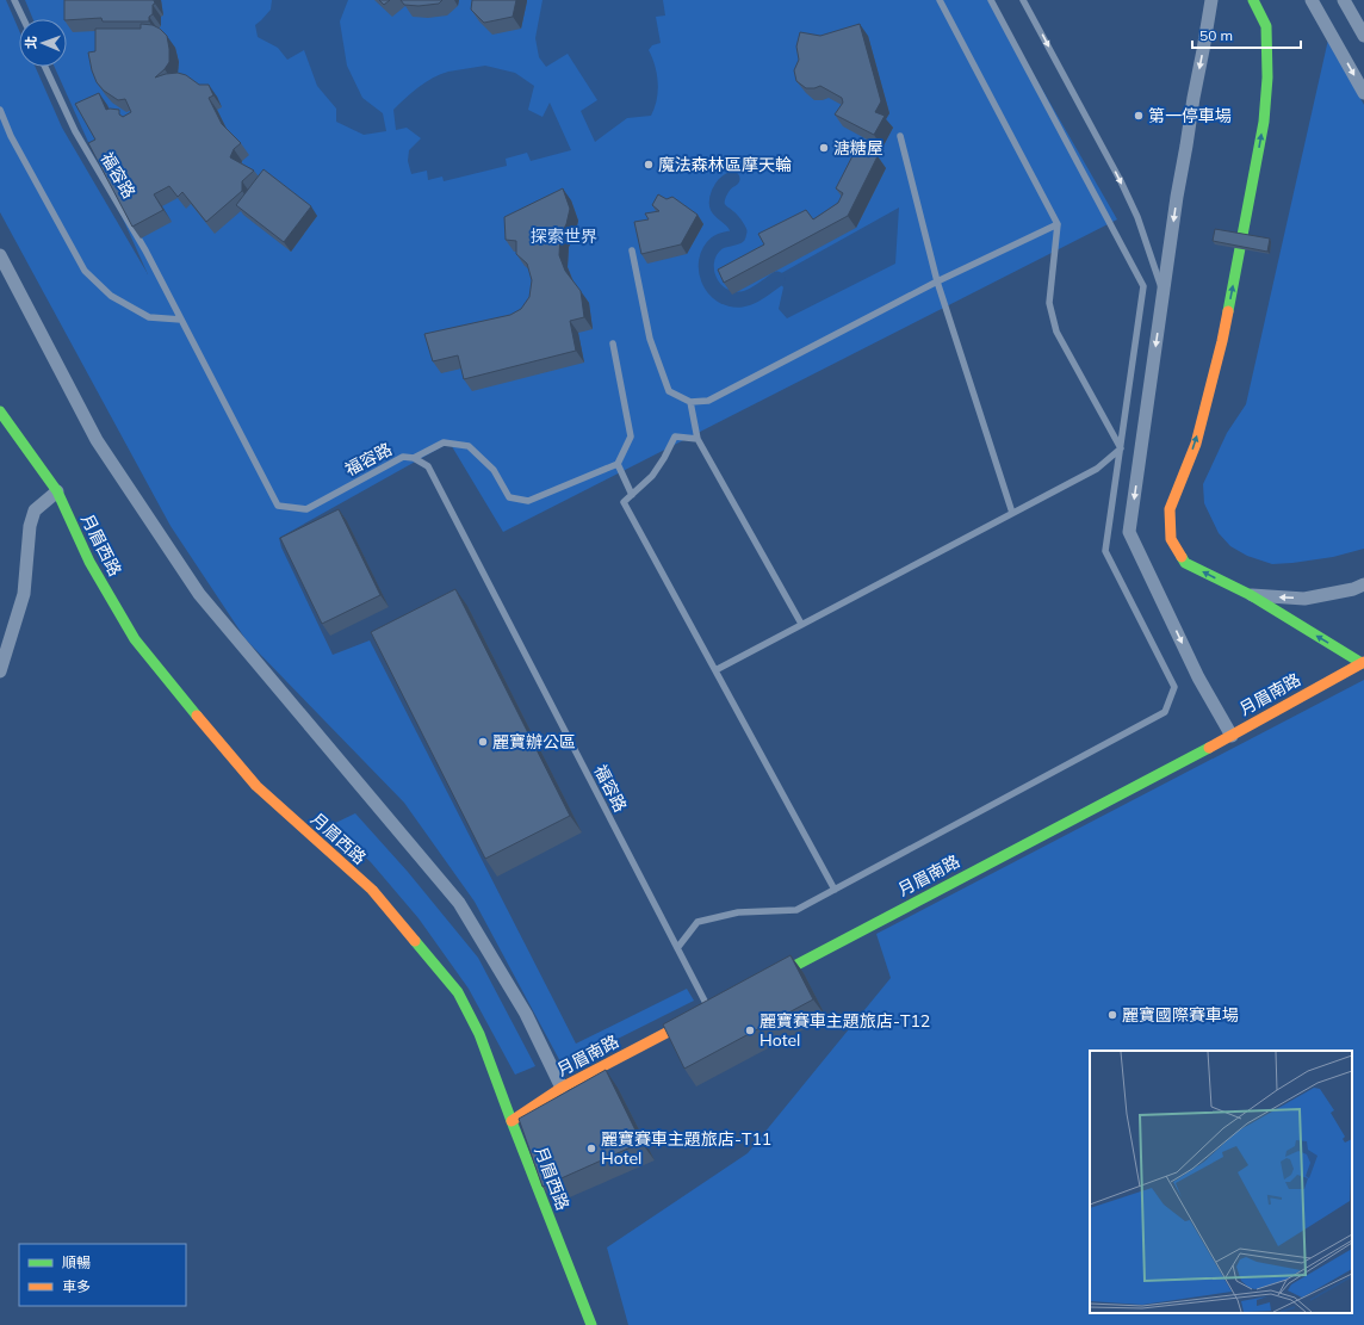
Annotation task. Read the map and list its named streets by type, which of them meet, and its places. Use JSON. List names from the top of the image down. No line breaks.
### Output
{"streets":{"street":["月眉西路","月眉南路"],"lane":["福容路"]},"crossings":[["福容路","月眉南路"],["月眉西路","月眉南路"]],"parks":["探索世界"],"places":["第一停車場","溏糖屋","魔法森林區摩天輪","麗寶辦公區","麗寶國際賽車場","麗寶賽車主題旅店-T12 Hotel","麗寶賽車主題旅店-T11 Hotel"],"legend":["順暢","車多"],"scale_bar":"50 m","north":"left"}
